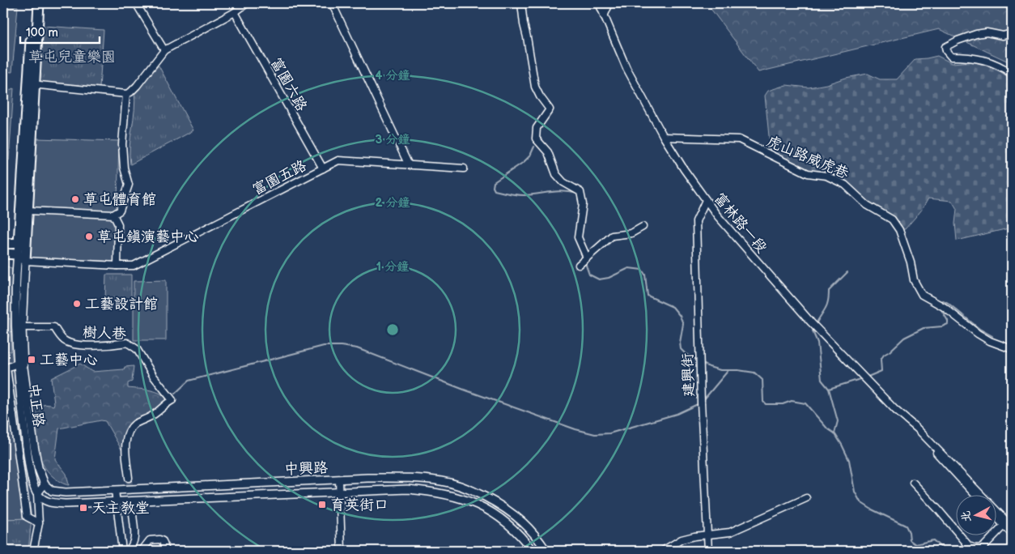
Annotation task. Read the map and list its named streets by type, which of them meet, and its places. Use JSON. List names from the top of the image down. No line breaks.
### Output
{"streets":{"main road":["中正路"],"street":["富園六路","虎山路威虎巷","富園五路","富林路一段","樹人巷","建興街","中興路"]},"crossings":[["富園六路","富園五路"],["虎山路威虎巷","富林路一段"],["富園五路","中正路"],["富林路一段","建興街"],["樹人巷","中正路"],["中正路","中興路"]],"parks":["草屯兒童樂園"],"places":{"other":["草屯體育館","草屯鎮演藝中心","工藝設計館"],"transit":["工藝中心","育英街口","天主教堂"]},"scale_bar":"100 m","north":"left","rings":["4 分鐘","3 分鐘","2 分鐘","1 分鐘"]}
